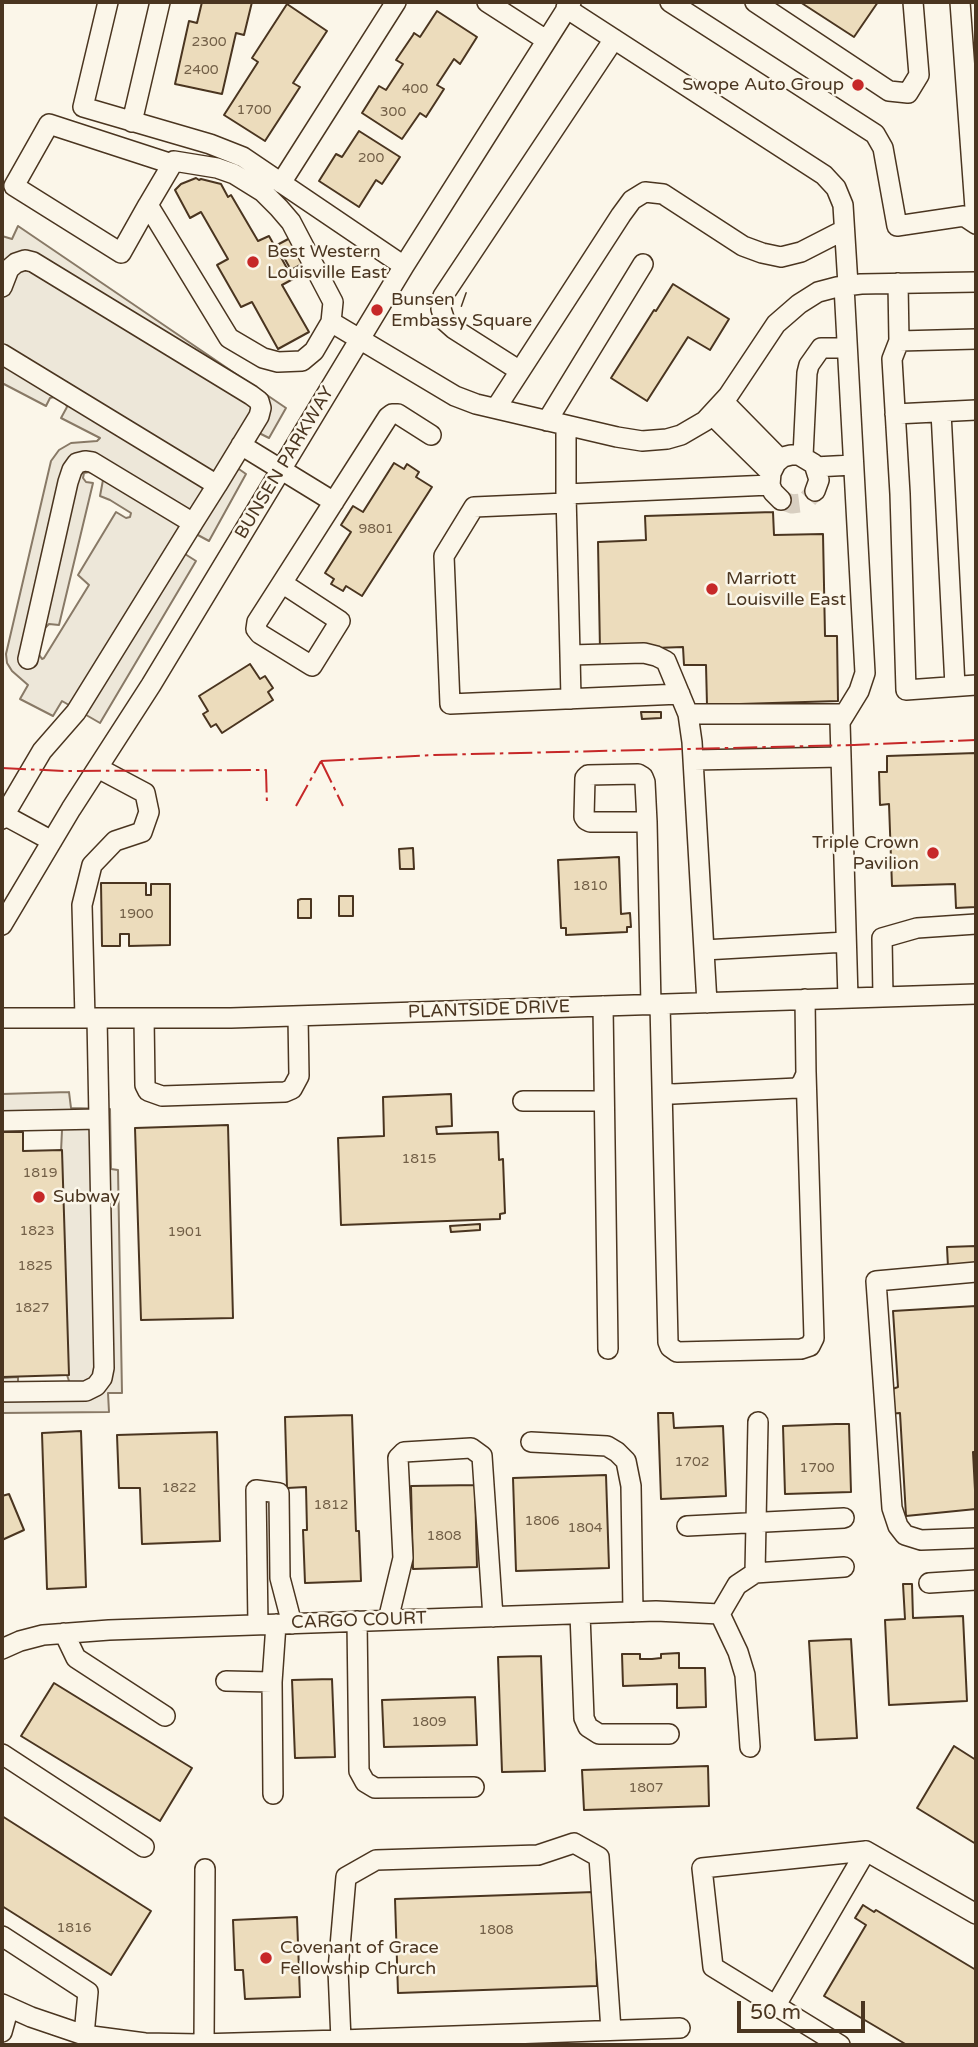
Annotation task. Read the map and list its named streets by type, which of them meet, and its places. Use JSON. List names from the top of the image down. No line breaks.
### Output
{"streets":{"street":["BUNSEN PARKWAY","PLANTSIDE DRIVE","CARGO COURT"]},"places":["Swope Auto Group","Best Western Louisville East","Bunsen / Embassy Square","Marriott Louisville East","Triple Crown Pavilion","Subway","Covenant of Grace Fellowship Church"],"house_numbers":["2300","2400","400","1700","300","200","9801","1810","1900","1815","1819","1823","1901","1825","1827","1702","1700","1822","1812","1806","1804","1808","1809","1807","1816","1808"],"scale_bar":"50 m"}
